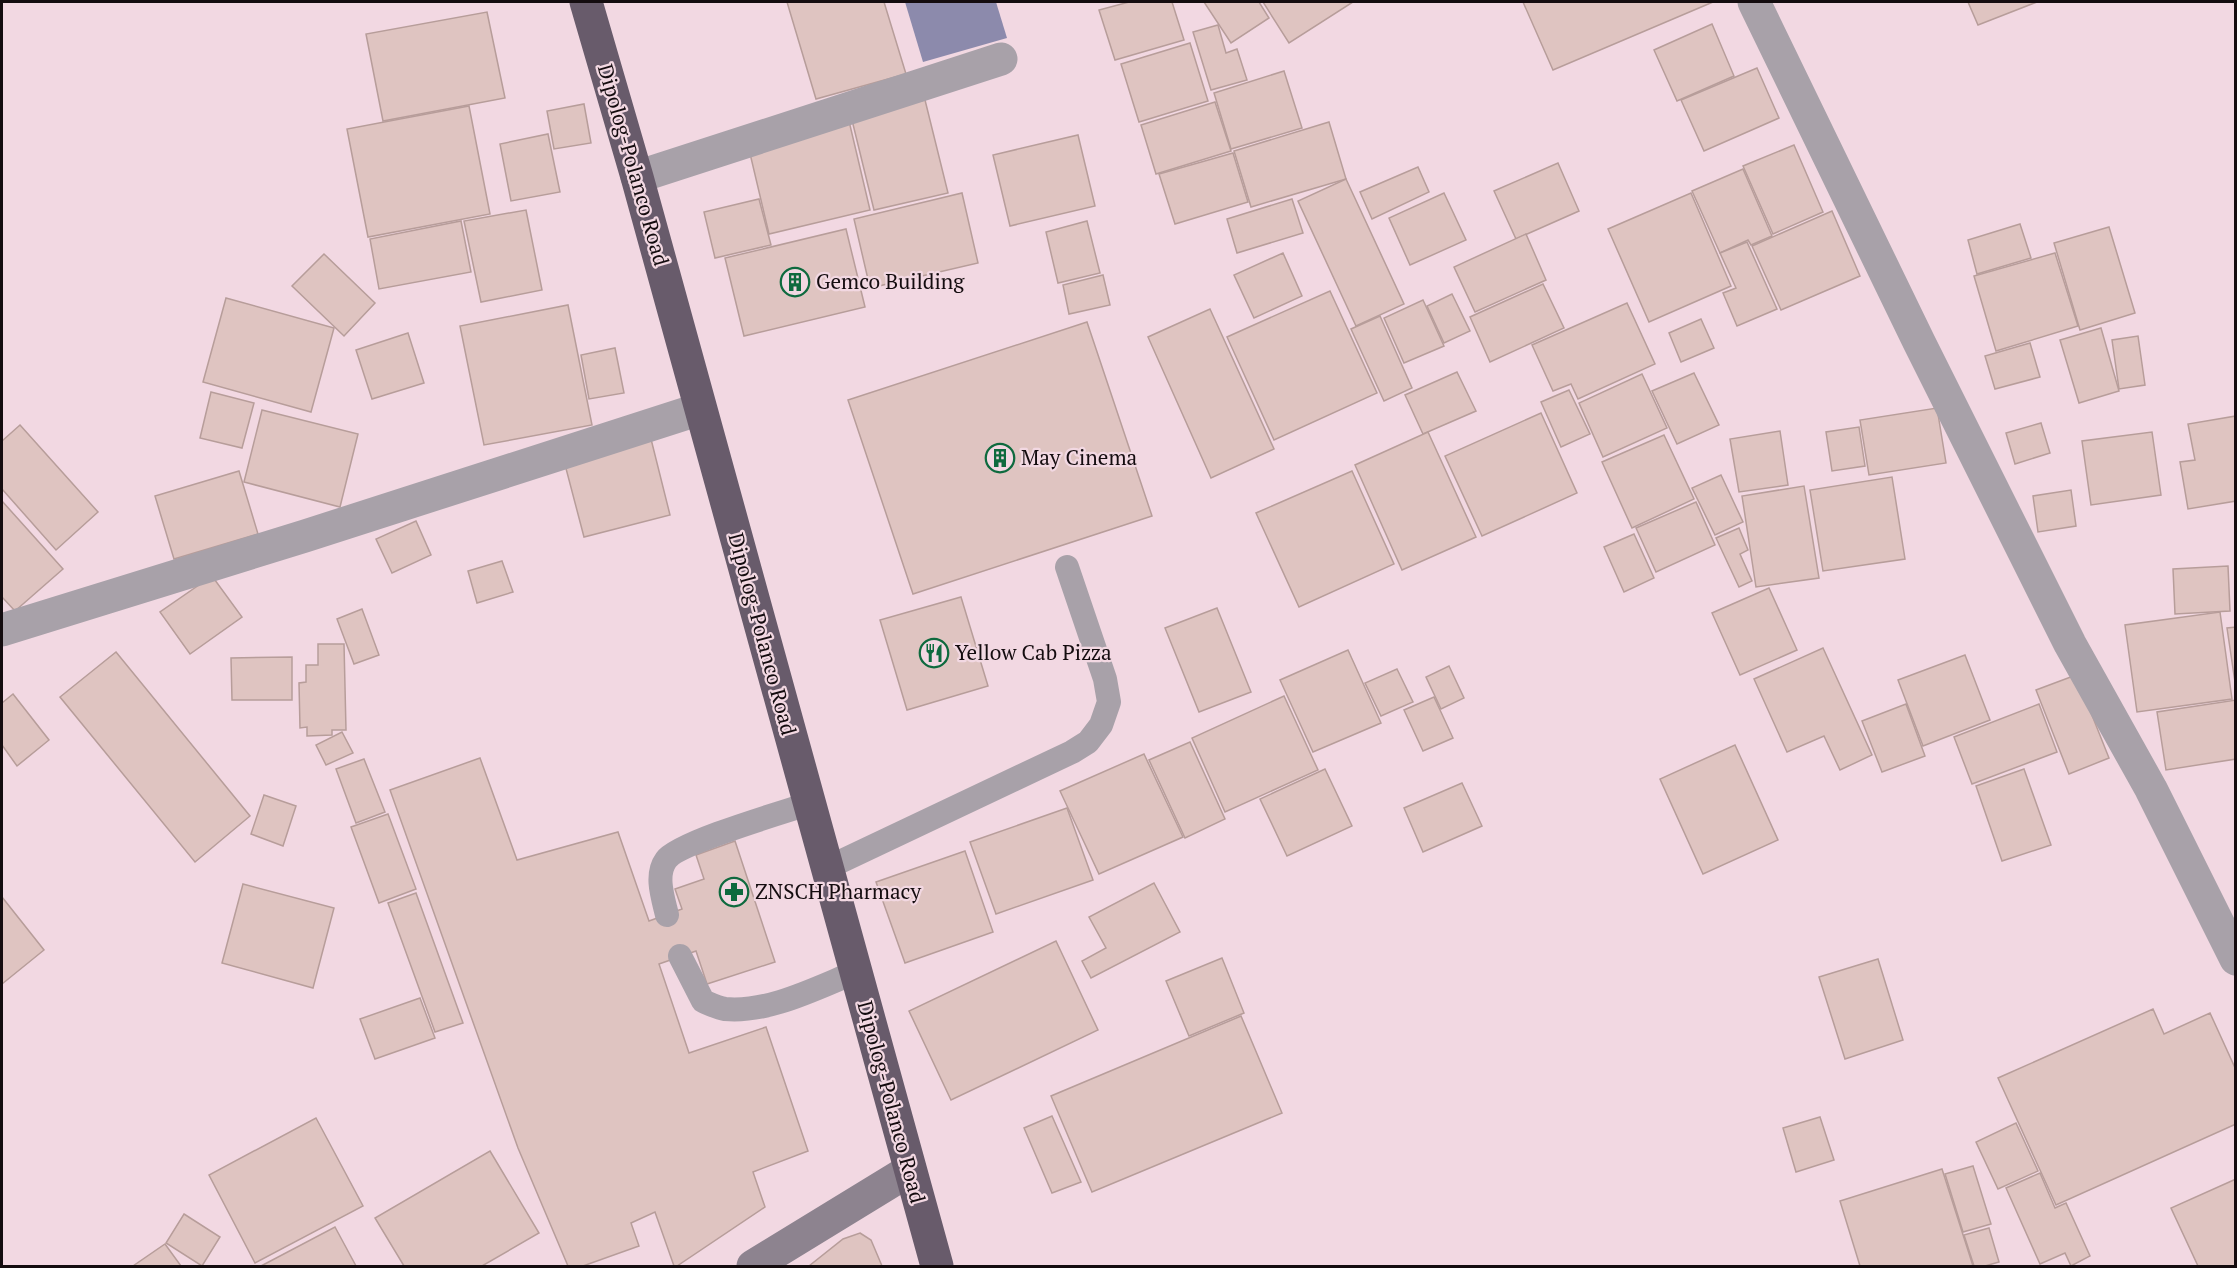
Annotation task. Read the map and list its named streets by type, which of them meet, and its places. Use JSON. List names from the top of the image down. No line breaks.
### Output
{"streets":{"highway":["Dipolog-Polanco Road"]},"places":{"building":["Gemco Building","May Cinema"],"restaurant":["Yellow Cab Pizza"],"pharmacy":["ZNSCH Pharmacy"]}}
